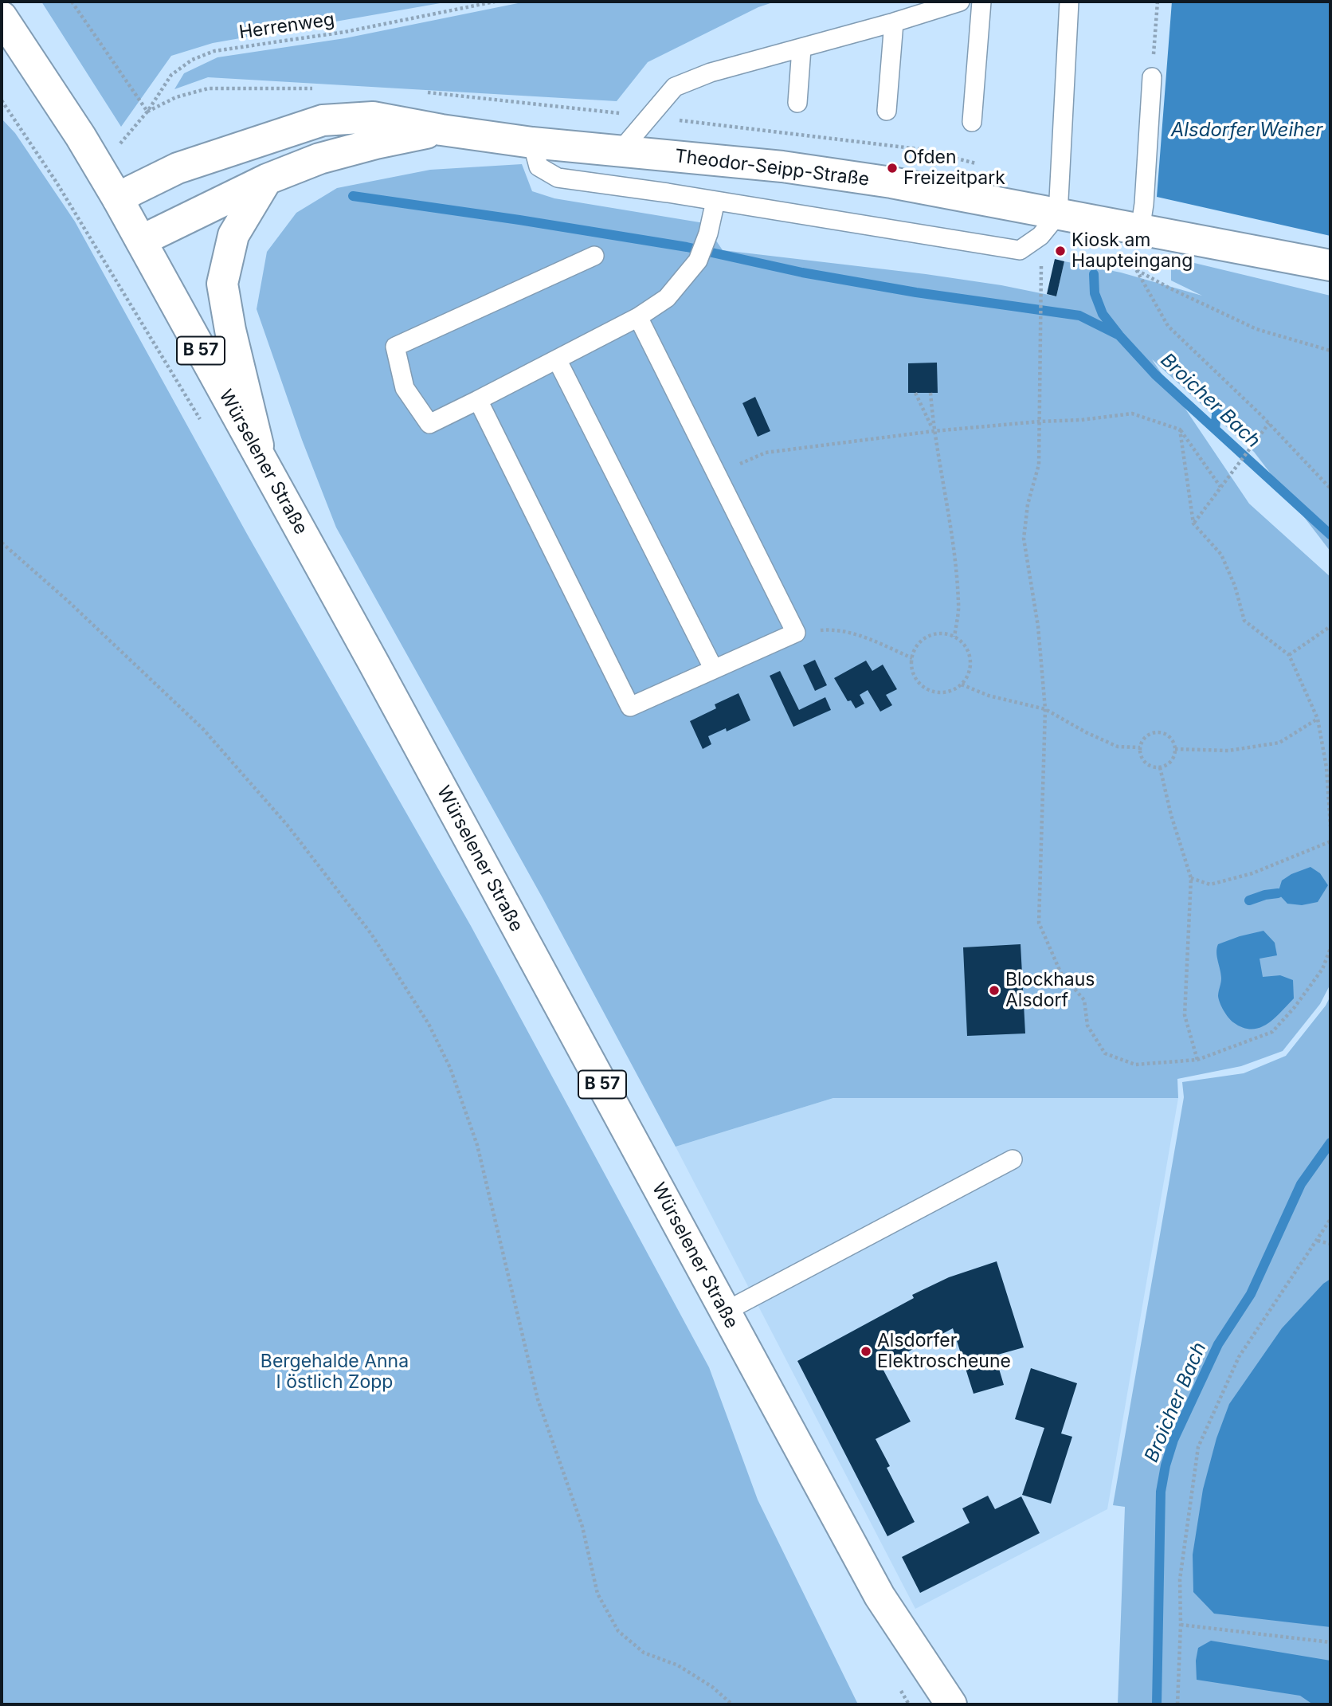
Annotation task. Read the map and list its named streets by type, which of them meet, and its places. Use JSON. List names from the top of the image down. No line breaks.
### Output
{"streets":{"main road":["Theodor-Seipp-Straße","B 57","Würselener Straße"],"path":["Herrenweg"]},"crossings":[["Theodor-Seipp-Straße","Würselener Straße"]],"water":["Alsdorfer Weiher","Broicher Bach"],"parks":["Bergehalde Anna I östlich Zopp"],"places":["Ofden Freizeitpark","Kiosk am Haupteingang","Blockhaus Alsdorf","Alsdorfer Elektroscheune"]}
